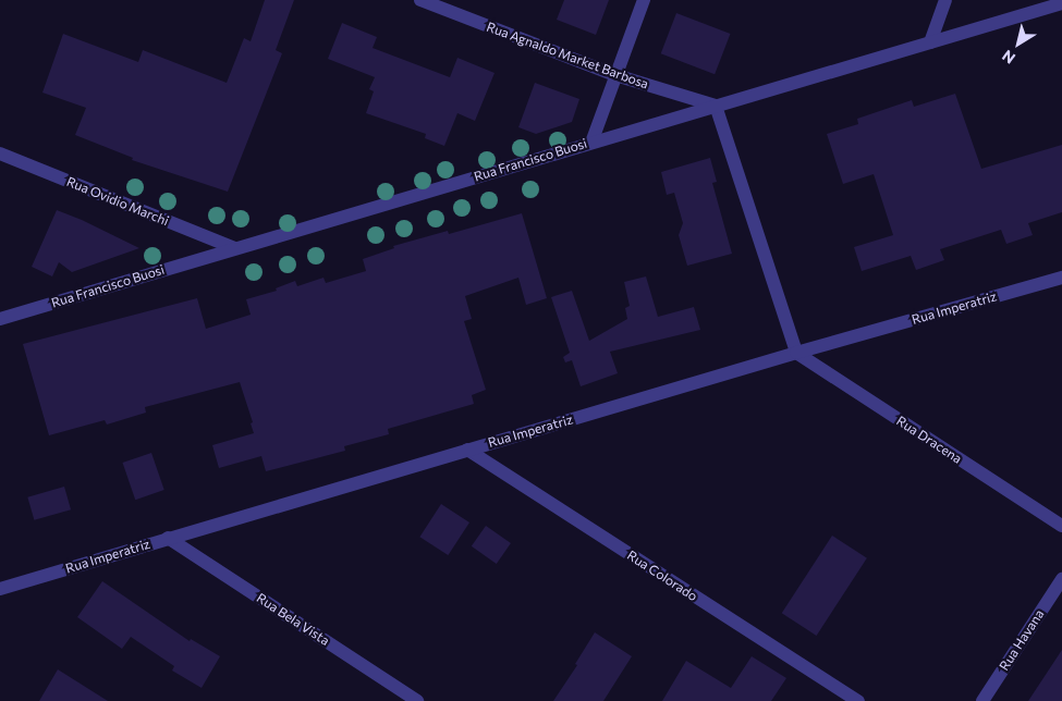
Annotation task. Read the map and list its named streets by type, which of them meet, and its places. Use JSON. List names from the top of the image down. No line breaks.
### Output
{"streets":{"street":["Rua Agnaldo Market Barbosa","Rua Francisco Buosi","Rua Ovidio Marchi","Rua Imperatriz","Rua Dracena","Rua Colorado","Rua Bela Vista","Rua Havana"]},"crossings":[["Rua Agnaldo Market Barbosa","Rua Francisco Buosi"],["Rua Francisco Buosi","Rua Ovidio Marchi"],["Rua Imperatriz","Rua Dracena"],["Rua Imperatriz","Rua Colorado"],["Rua Imperatriz","Rua Bela Vista"]],"north":"bottom left"}
